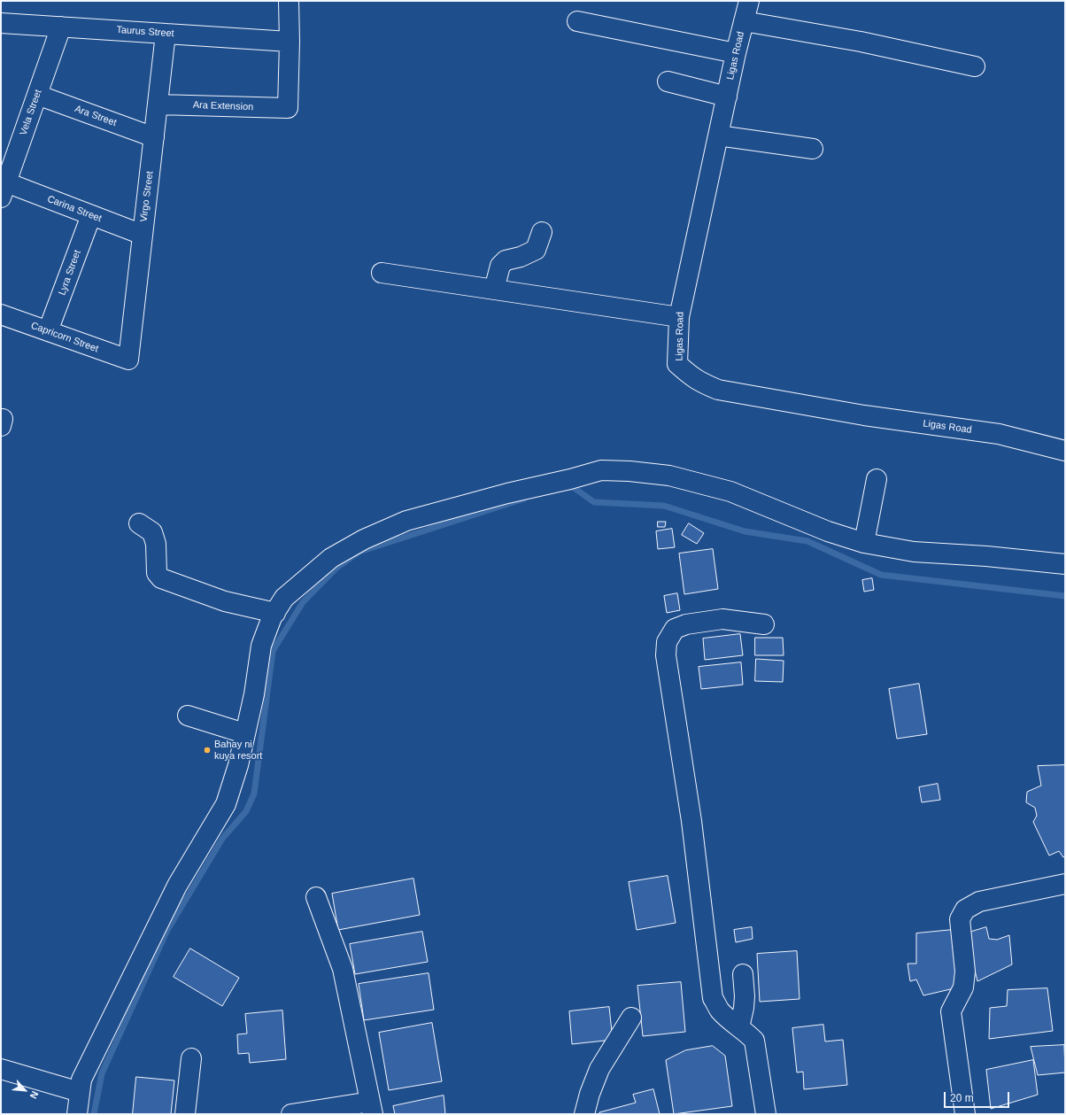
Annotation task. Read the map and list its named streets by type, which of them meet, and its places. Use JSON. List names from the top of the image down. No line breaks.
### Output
{"streets":{"street":["Taurus Street","Ligas Road","Ara Extension","Vela Street","Ara Street","Virgo Street","Carina Street","Lyra Street","Capricorn Street"]},"crossings":[["Taurus Street","Ara Extension"],["Taurus Street","Vela Street"],["Taurus Street","Virgo Street"],["Ara Extension","Virgo Street"],["Vela Street","Ara Street"],["Vela Street","Carina Street"],["Ara Street","Virgo Street"],["Virgo Street","Carina Street"],["Virgo Street","Capricorn Street"],["Carina Street","Lyra Street"],["Lyra Street","Capricorn Street"]],"places":["Bahay ni kuya resort"],"scale_bar":"20 m","north":"bottom right"}
